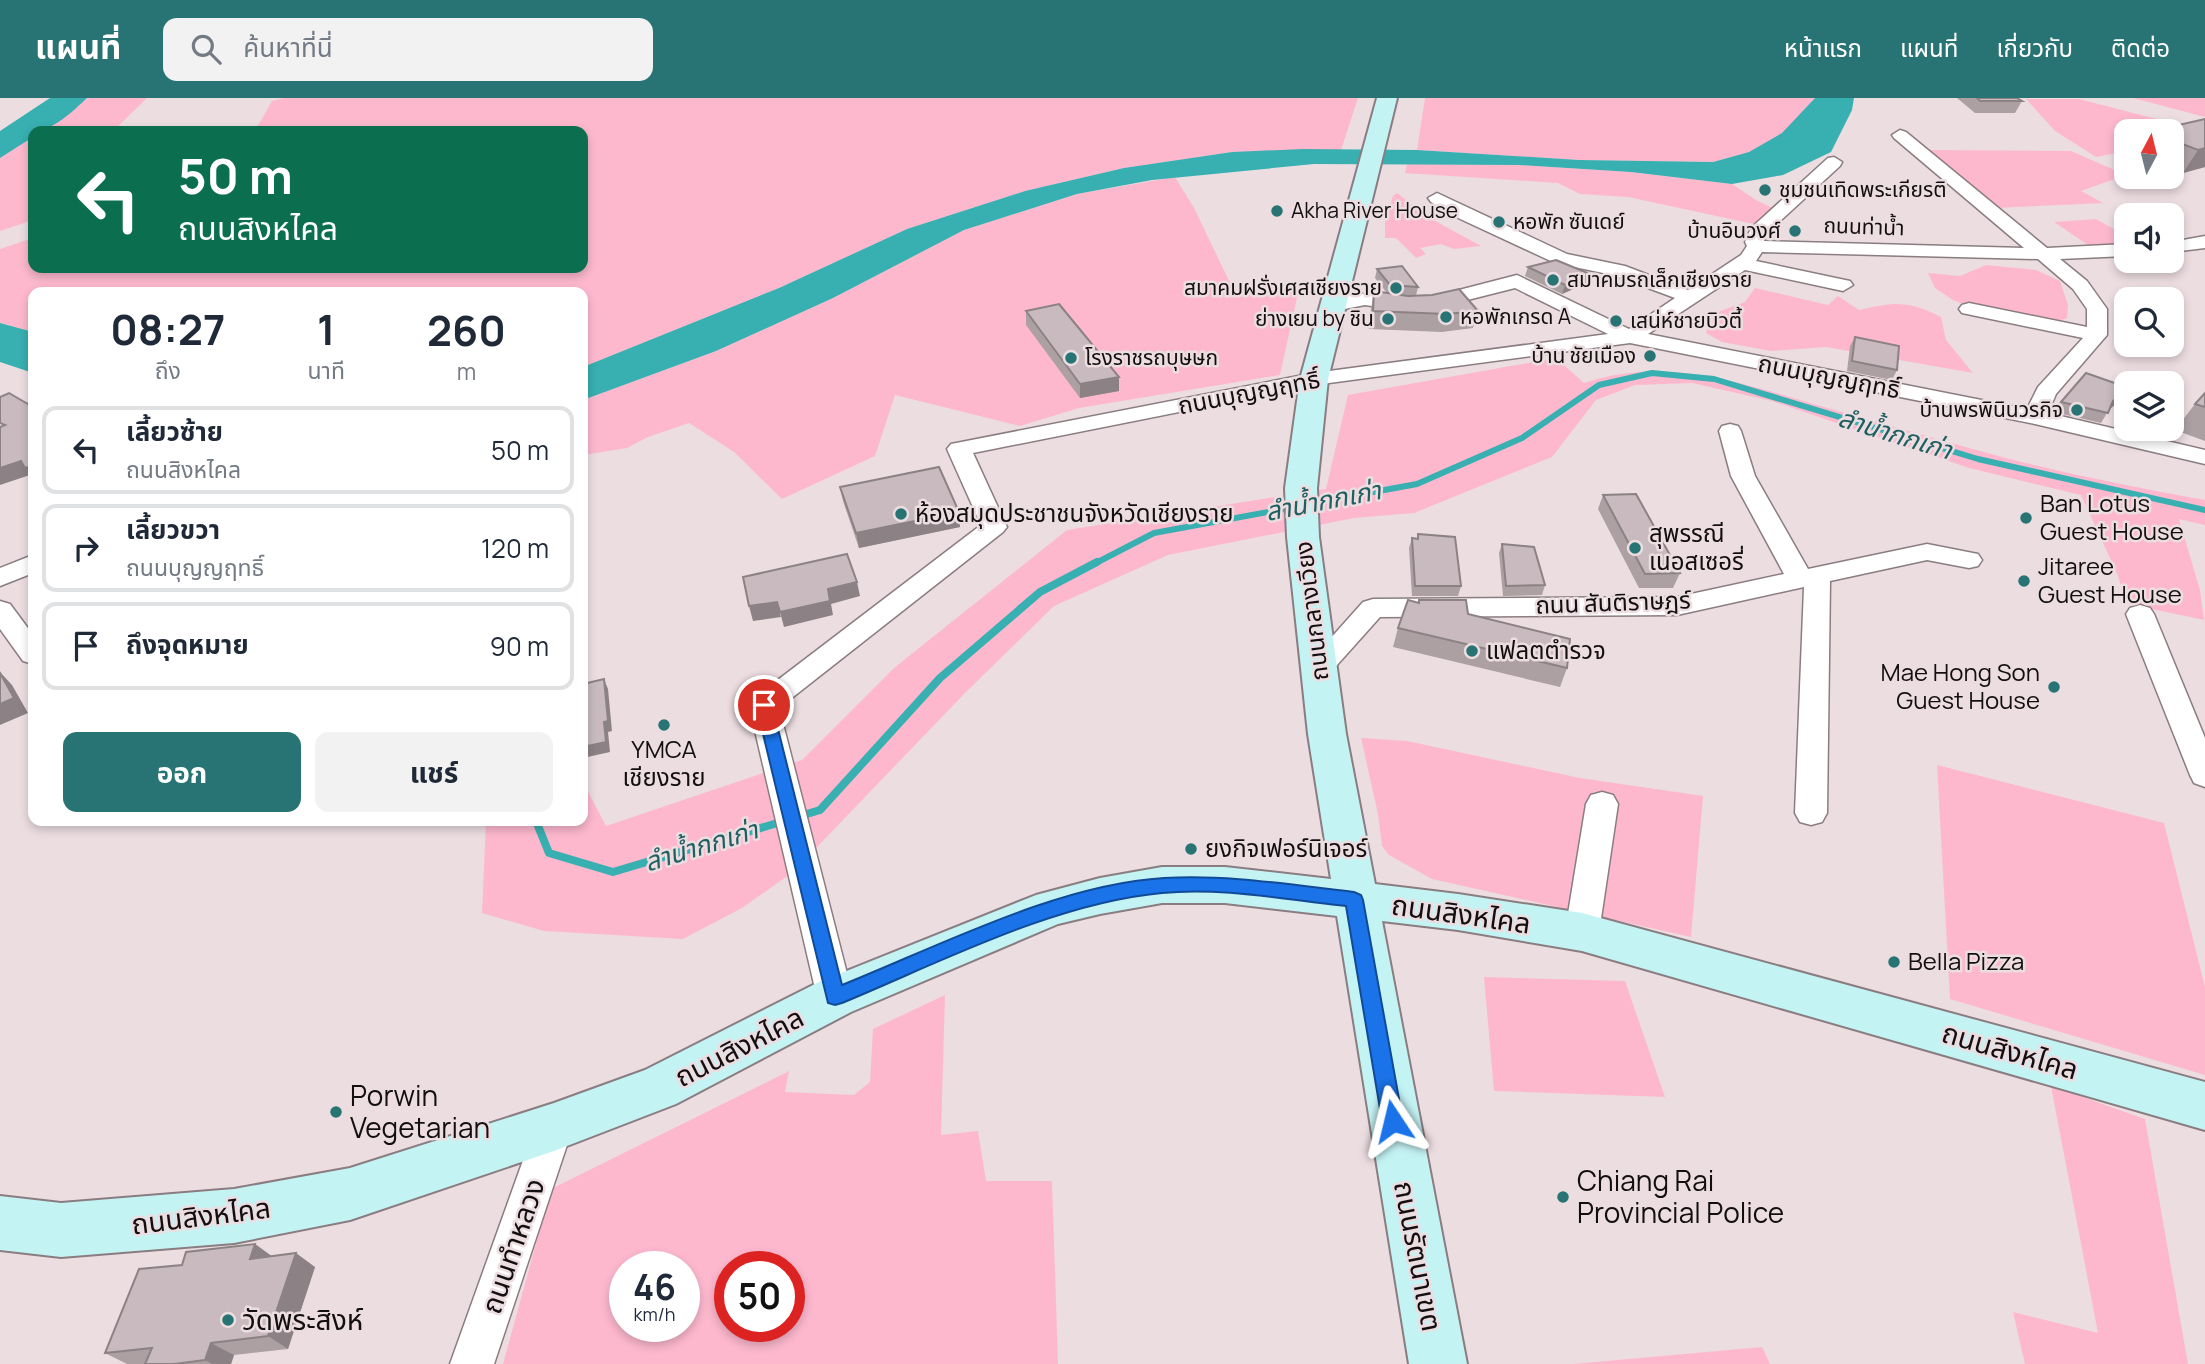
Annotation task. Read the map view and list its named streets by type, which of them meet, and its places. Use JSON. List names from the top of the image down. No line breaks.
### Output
{"streets":{"main road":["ถนนกลางเวียง","ถนนสิงหไคล","ถนนรัตนาเขต"],"street":["ถนนท่าน้ำ","ถนนบุญญฤทธิ์","ถนน สันติราษฎร์","ถนนทำหลวง"]},"crossings":[["ถนนบุญญฤทธิ์","ถนนกลางเวียง"],["ถนนบุญญฤทธิ์","ถนนสิงหไคล"],["ถนน สันติราษฎร์","ถนนกลางเวียง"],["ถนนกลางเวียง","ถนนสิงหไคล"],["ถนนกลางเวียง","ถนนรัตนาเขต"],["ถนนสิงหไคล","ถนนทำหลวง"],["ถนนสิงหไคล","ถนนรัตนาเขต"]],"water":["ลำน้ำกกเก่า"],"places":["ชุมชนเทิดพระเกียรติ","Akha River House","หอพัก ซันเดย์","บ้านอินวงศ์","สมาคมรถเล็กเชียงราย","สมาคมฝรั่งเศสเชียงราย","หอพักเกรด A","ย่างเยน by ชิน","เสน่ห์ชายบิวตี้","บ้าน ชัยเมือง","โรงราชรถบุษษก","บ้านพรพินินวรกิจ","ห้องสมุดประชาชนจังหวัดเชียงราย","Ban Lotus Guest House","สุพรรณี เนอสเซอรี่","Jitaree Guest House","แฟลตตำรวจ","Mae Hong Son Guest House","YMCA เชียงราย","ยงกิจเฟอร์นิเจอร์","Bella Pizza","Porwin Vegetarian","Chiang Rai Provincial Police","วัดพระสิงห์"],"north":"top","page":{"header":"แผนที่","search":"ค้นหาที่นี่","nav":["หน้าแรก","แผนที่","เกี่ยวกับ","ติดต่อ"],"turn":["50 m","ถนนสิงหไคล"],"eta":["08:27","ถึง","1","นาที","260","m"],"list":[{"name":"เลี้ยวซ้าย","note":"ถนนสิงหไคล","value":"50 m"},{"name":"เลี้ยวขวา","note":"ถนนบุญญฤทธิ์","value":"120 m"},{"name":"ถึงจุดหมาย","value":"90 m"}],"buttons":["ออก","แชร์"],"speed":"46 km/h","limit":"50"}}
